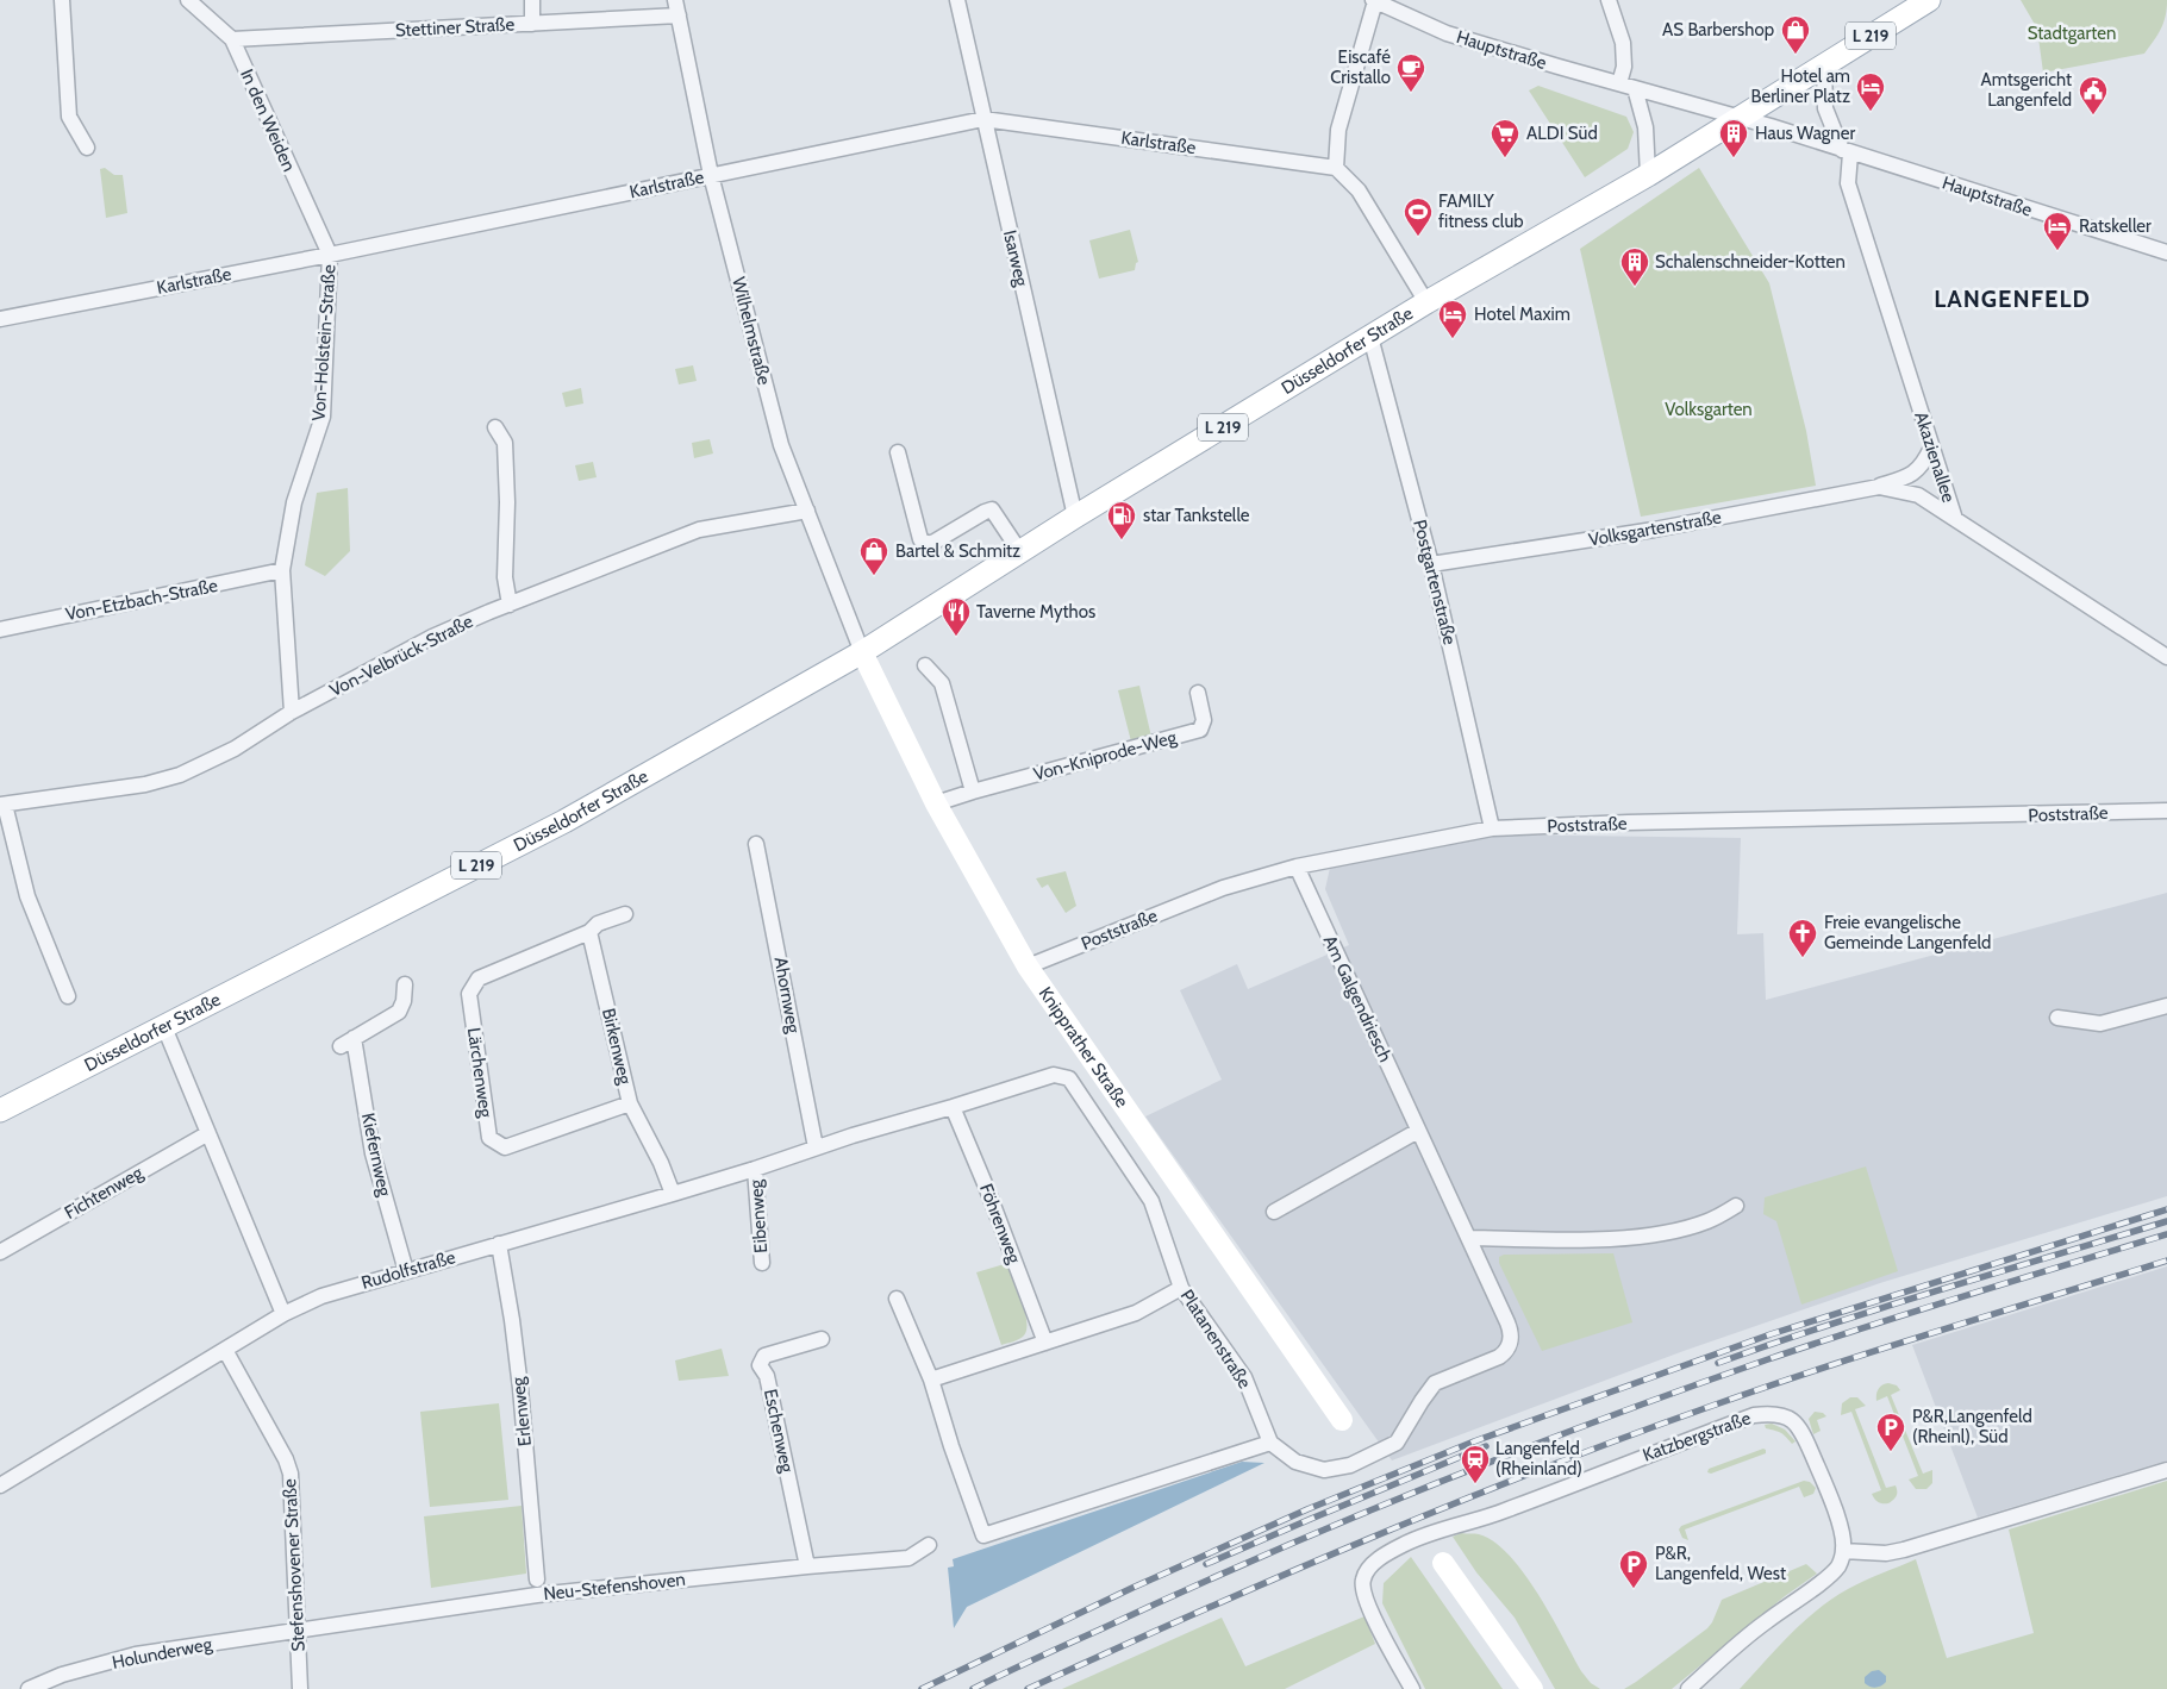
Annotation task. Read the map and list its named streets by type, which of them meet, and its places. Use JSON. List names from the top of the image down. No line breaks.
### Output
{"streets":{"main road":["L 219","Düsseldorfer Straße","Knipprather Straße"],"street":["Stettiner Straße","Hauptstraße","In den Weiden","Karlstraße","Isarweg","Wilhelmstraße","Von-Holstein-Straße","Akazienallee","Volksgartenstraße","Postgartenstraße","Von-Etzbach-Straße","Von-Velbrück-Straße","Von-Kniprode-Weg","Poststraße","Ahornweg","Am Galgendriesch","Birkenweg","Lärchenweg","Kiefernweg","Fichtenweg","Eibenweg","Föhrenweg","Rudolfstraße","Platanenstraße","Erlenweg","Eschenweg","Katzbergstraße","Stefenshovener Straße","Neu-Stefenshoven","Holunderweg"]},"crossings":[["Stettiner Straße","In den Weiden"],["Stettiner Straße","Wilhelmstraße"],["L 219","Hauptstraße"],["L 219","Düsseldorfer Straße"],["Hauptstraße","Düsseldorfer Straße"],["Hauptstraße","Akazienallee"],["In den Weiden","Karlstraße"],["In den Weiden","Von-Holstein-Straße"],["Karlstraße","Isarweg"],["Karlstraße","Wilhelmstraße"],["Karlstraße","Von-Holstein-Straße"],["Isarweg","Düsseldorfer Straße"],["Wilhelmstraße","Düsseldorfer Straße"],["Wilhelmstraße","Von-Velbrück-Straße"],["Wilhelmstraße","Knipprather Straße"],["Von-Holstein-Straße","Von-Etzbach-Straße"],["Von-Holstein-Straße","Von-Velbrück-Straße"],["Düsseldorfer Straße","Postgartenstraße"],["Düsseldorfer Straße","Knipprather Straße"],["Akazienallee","Volksgartenstraße"],["Volksgartenstraße","Postgartenstraße"],["Postgartenstraße","Poststraße"],["Von-Kniprode-Weg","Knipprather Straße"],["Poststraße","Am Galgendriesch"],["Poststraße","Knipprather Straße"],["Ahornweg","Rudolfstraße"],["Am Galgendriesch","Platanenstraße"],["Birkenweg","Lärchenweg"],["Birkenweg","Rudolfstraße"],["Kiefernweg","Rudolfstraße"],["Eibenweg","Rudolfstraße"],["Föhrenweg","Platanenstraße"],["Rudolfstraße","Platanenstraße"],["Rudolfstraße","Erlenweg"],["Rudolfstraße","Stefenshovener Straße"],["Eschenweg","Neu-Stefenshoven"],["Stefenshovener Straße","Neu-Stefenshoven"],["Stefenshovener Straße","Holunderweg"],["Neu-Stefenshoven","Holunderweg"]],"districts":["LANGENFELD"],"parks":["Stadtgarten","Volksgarten"],"places":{"shop":["AS Barbershop","Bartel & Schmitz"],"cafe":["Eiscafé Cristallo"],"hotel":["Hotel am Berliner Platz","Ratskeller","Hotel Maxim"],"public building":["Amtsgericht Langenfeld"],"supermarket":["ALDI Süd"],"building":["Haus Wagner","Schalenschneider-Kotten"],"sports":["FAMILY fitness club"],"fuel station":["star Tankstelle"],"restaurant":["Taverne Mythos"],"church":["Freie evangelische Gemeinde Langenfeld"],"parking":["P&R,Langenfeld (Rheinl), Süd","P&R, Langenfeld, West"],"station":["Langenfeld (Rheinland)"]}}
